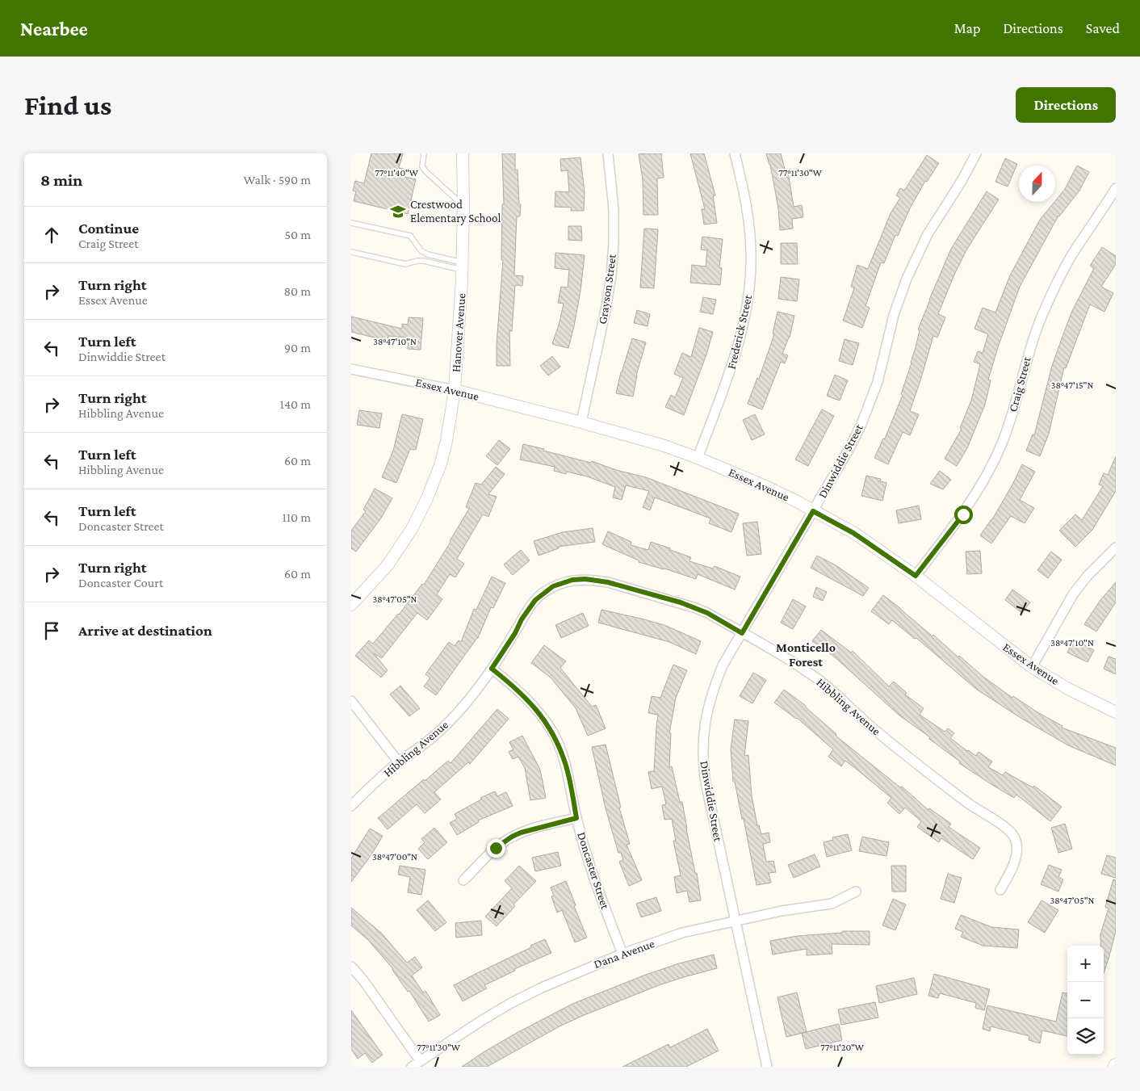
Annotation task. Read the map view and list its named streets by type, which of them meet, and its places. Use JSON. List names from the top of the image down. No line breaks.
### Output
{"streets":{"street":["Grayson Street","Frederick Street","Hanover Avenue","Craig Street","Essex Avenue","Dinwiddie Street","Hibbling Avenue","Doncaster Street","Dana Avenue"]},"crossings":[["Grayson Street","Essex Avenue"],["Frederick Street","Essex Avenue"],["Hanover Avenue","Essex Avenue"],["Craig Street","Essex Avenue"],["Essex Avenue","Dinwiddie Street"],["Dinwiddie Street","Hibbling Avenue"],["Dinwiddie Street","Dana Avenue"],["Hibbling Avenue","Doncaster Street"],["Doncaster Street","Dana Avenue"]],"districts":["Monticello Forest"],"places":{"school or university":["Crestwood Elementary School"]},"north":"top","page":{"header":"Nearbee","nav":["Map","Directions","Saved"],"buttons":"Directions","title":"Find us","heading":["8 min","Walk · 590 m"],"list":[["Continue","Craig Street","50 m"],["Turn right","Essex Avenue","80 m"],["Turn left","Dinwiddie Street","90 m"],["Turn right","Hibbling Avenue","140 m"],["Turn left","Hibbling Avenue","60 m"],["Turn left","Doncaster Street","110 m"],["Turn right","Doncaster Court","60 m"],"Arrive at destination"],"map_buttons":["+","−"]},"coordinates":["77°11'40\"W","77°11'30\"W","38°47'10\"N","38°47'15\"N","38°47'05\"N","38°47'00\"N","77°11'20\"W"]}
